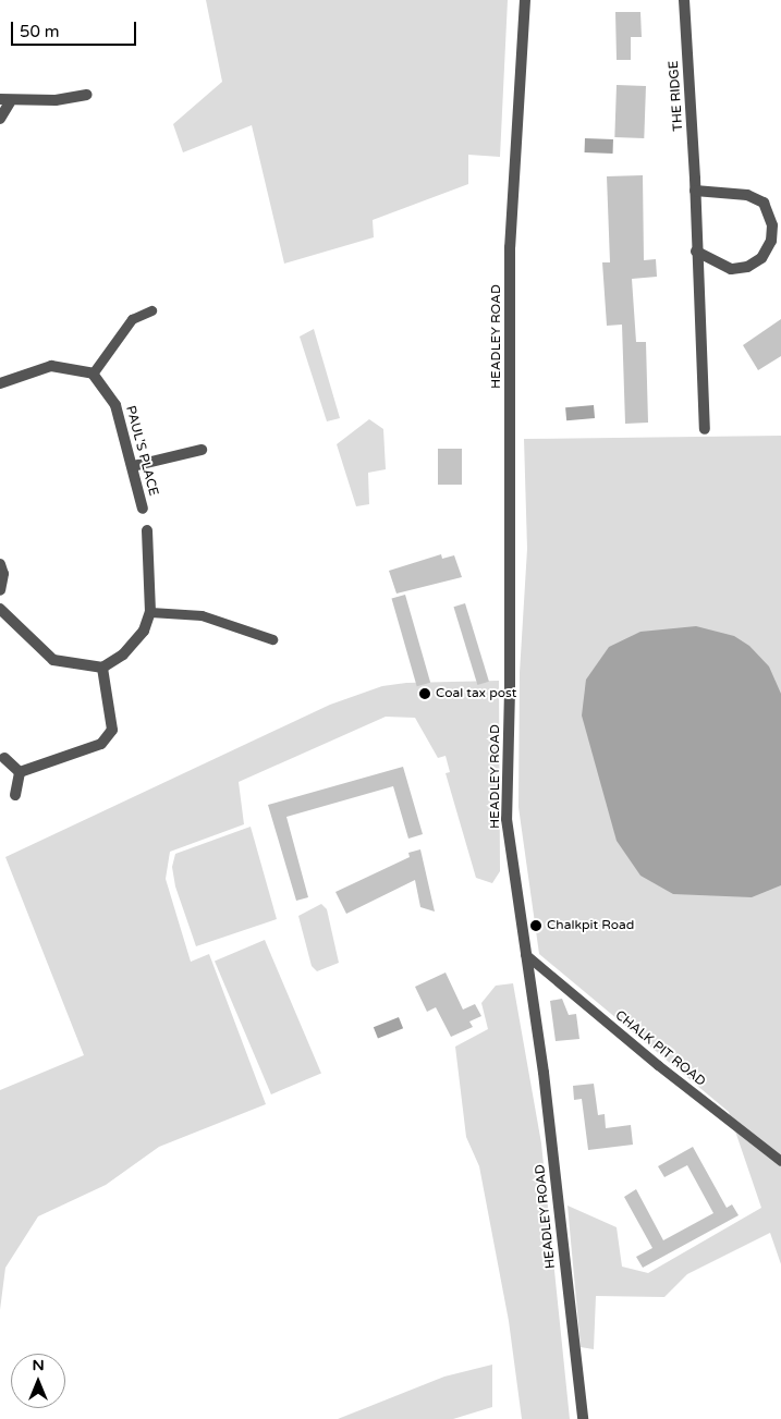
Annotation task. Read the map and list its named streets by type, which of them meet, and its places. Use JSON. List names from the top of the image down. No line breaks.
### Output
{"streets":{"street":["THE RIDGE","HEADLEY ROAD","PAUL'S PLACE"],"lane":["CHALK PIT ROAD"]},"crossings":[["HEADLEY ROAD","CHALK PIT ROAD"]],"places":["Coal tax post","Chalkpit Road"],"scale_bar":"50 m","north":"top"}
